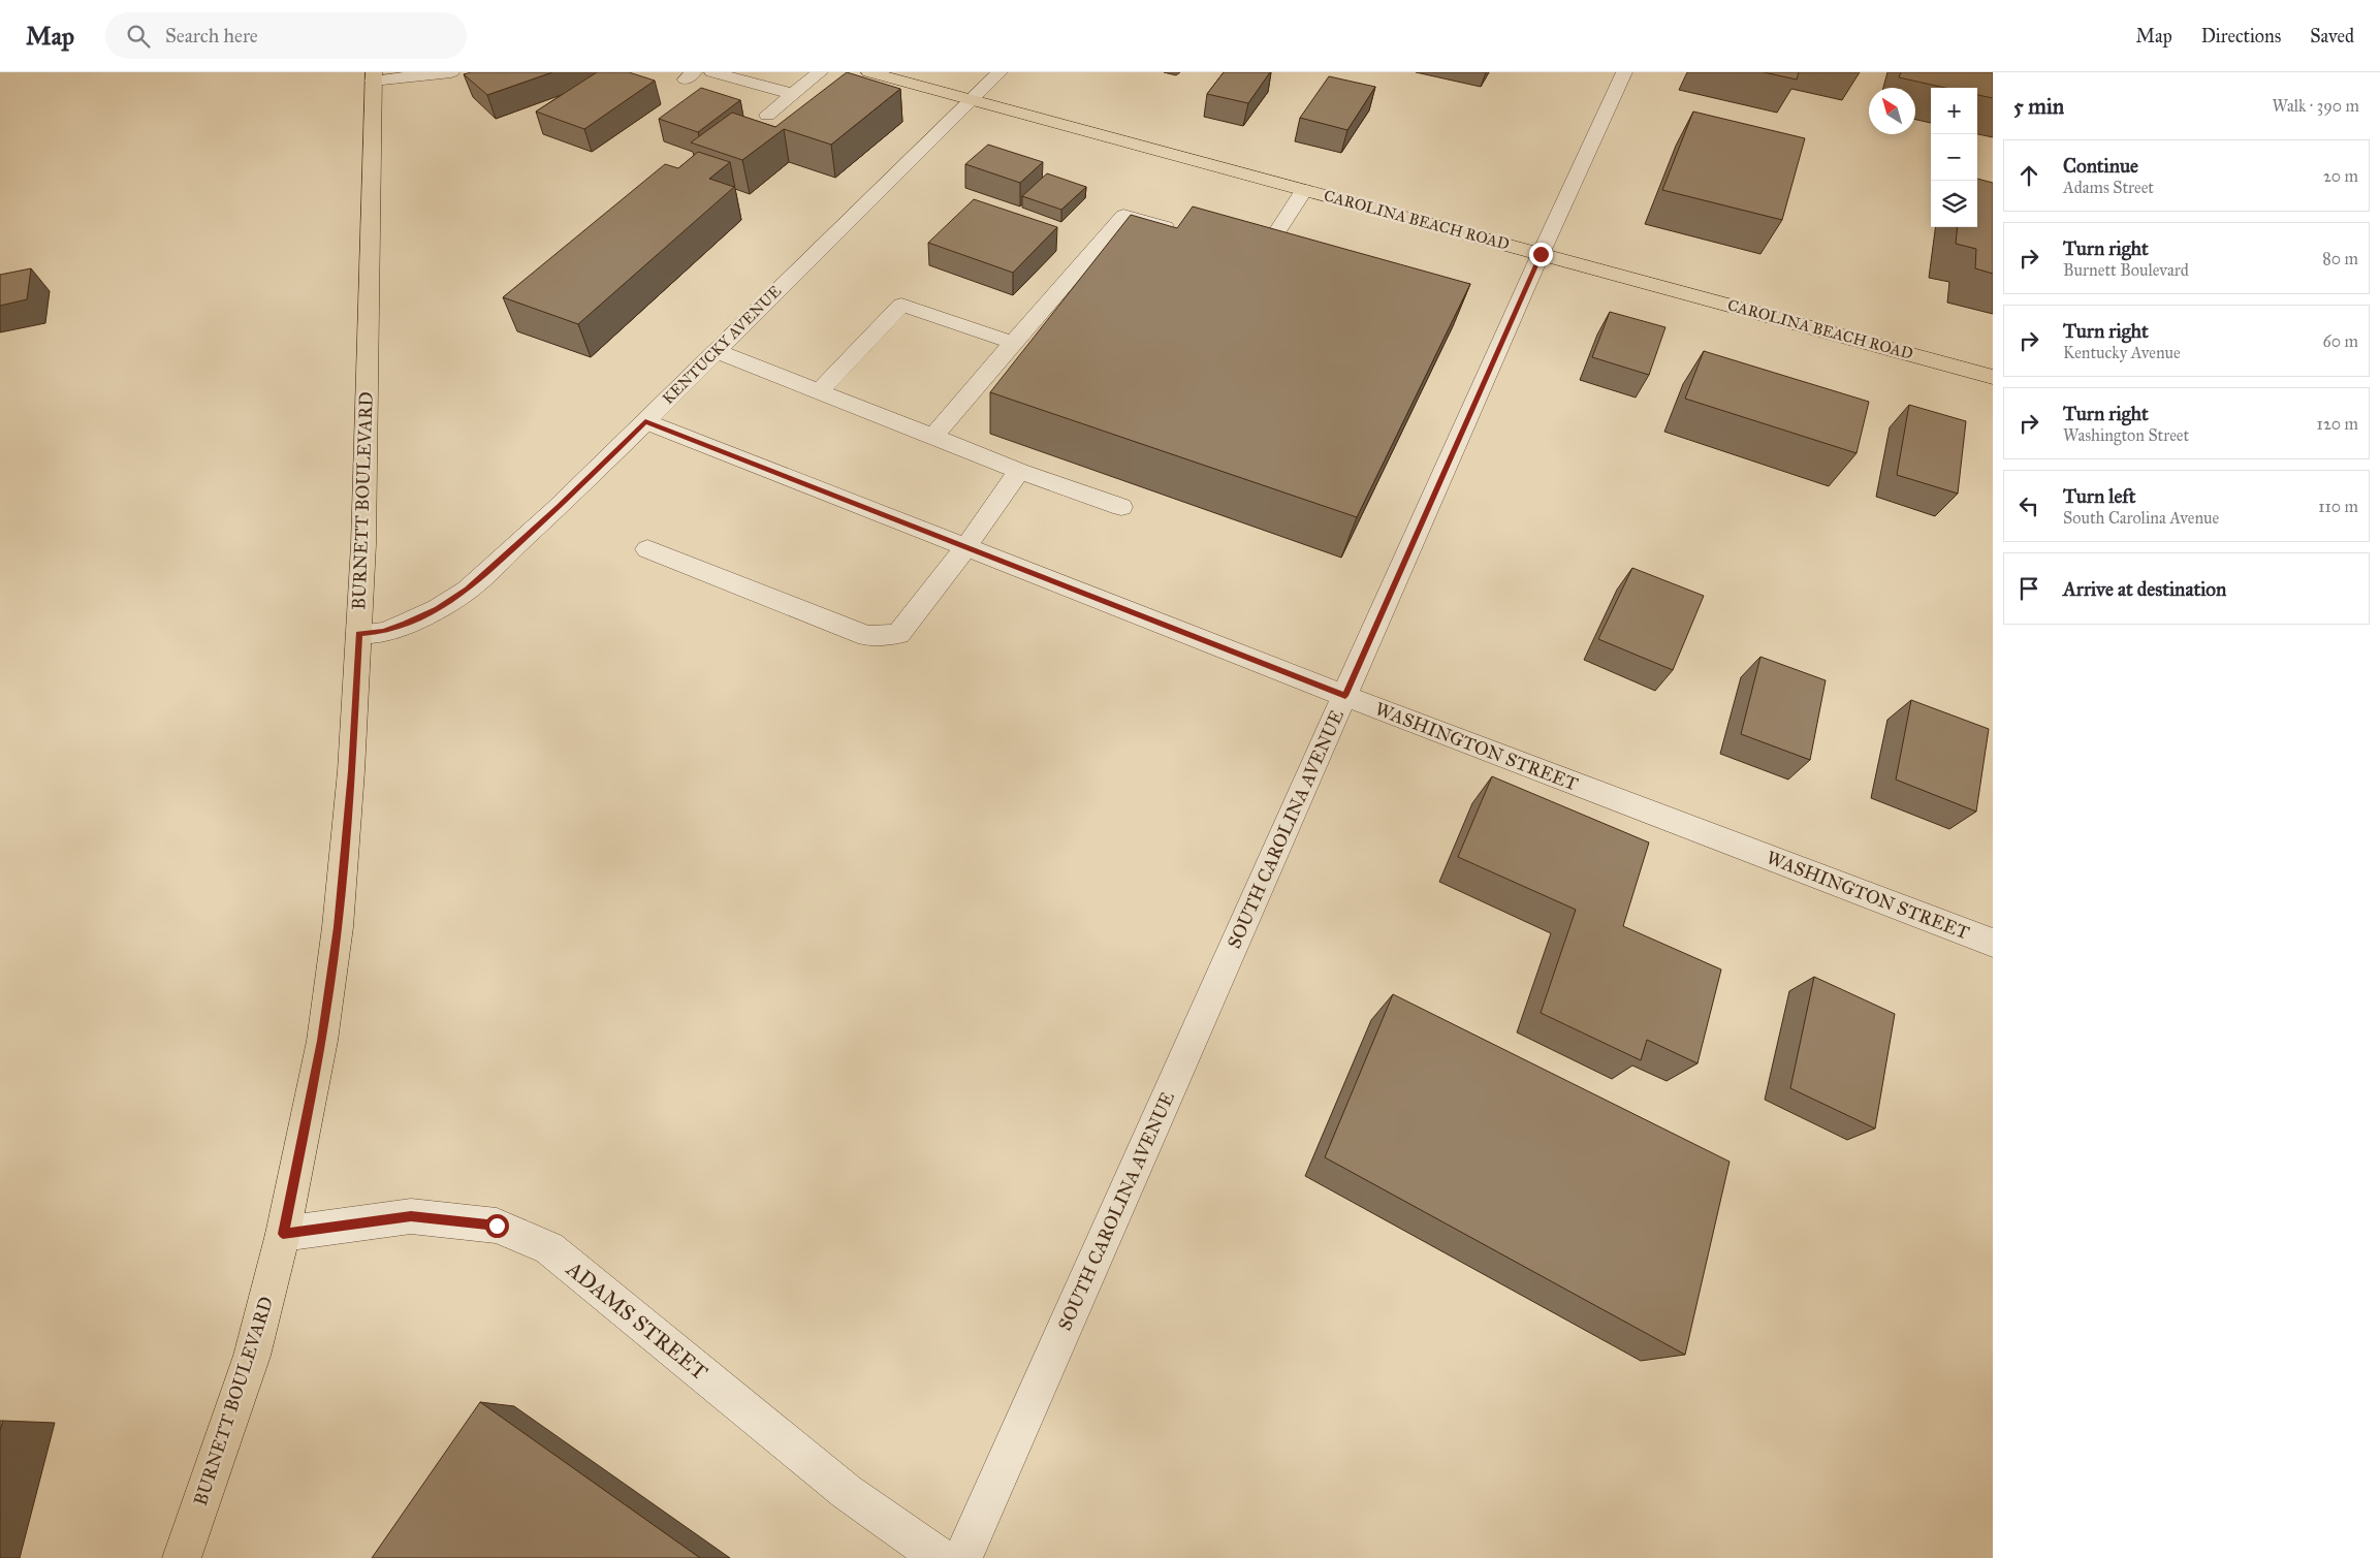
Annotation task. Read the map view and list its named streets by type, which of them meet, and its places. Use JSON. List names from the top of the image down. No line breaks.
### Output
{"streets":{"main road":["CAROLINA BEACH ROAD","BURNETT BOULEVARD"],"street":["KENTUCKY AVENUE","WASHINGTON STREET","SOUTH CAROLINA AVENUE","ADAMS STREET"]},"crossings":[["CAROLINA BEACH ROAD","KENTUCKY AVENUE"],["CAROLINA BEACH ROAD","SOUTH CAROLINA AVENUE"],["KENTUCKY AVENUE","BURNETT BOULEVARD"],["KENTUCKY AVENUE","WASHINGTON STREET"],["BURNETT BOULEVARD","ADAMS STREET"],["WASHINGTON STREET","SOUTH CAROLINA AVENUE"]],"north":"top left","page":{"header":"Map","search":"Search here","nav":["Map","Directions","Saved"],"heading":["5 min","Walk · 390 m"],"map_buttons":["+","−"],"list":[["Continue","Adams Street","20 m"],["Turn right","Burnett Boulevard","80 m"],["Turn right","Kentucky Avenue","60 m"],["Turn right","Washington Street","120 m"],["Turn left","South Carolina Avenue","110 m"],"Arrive at destination"]}}
